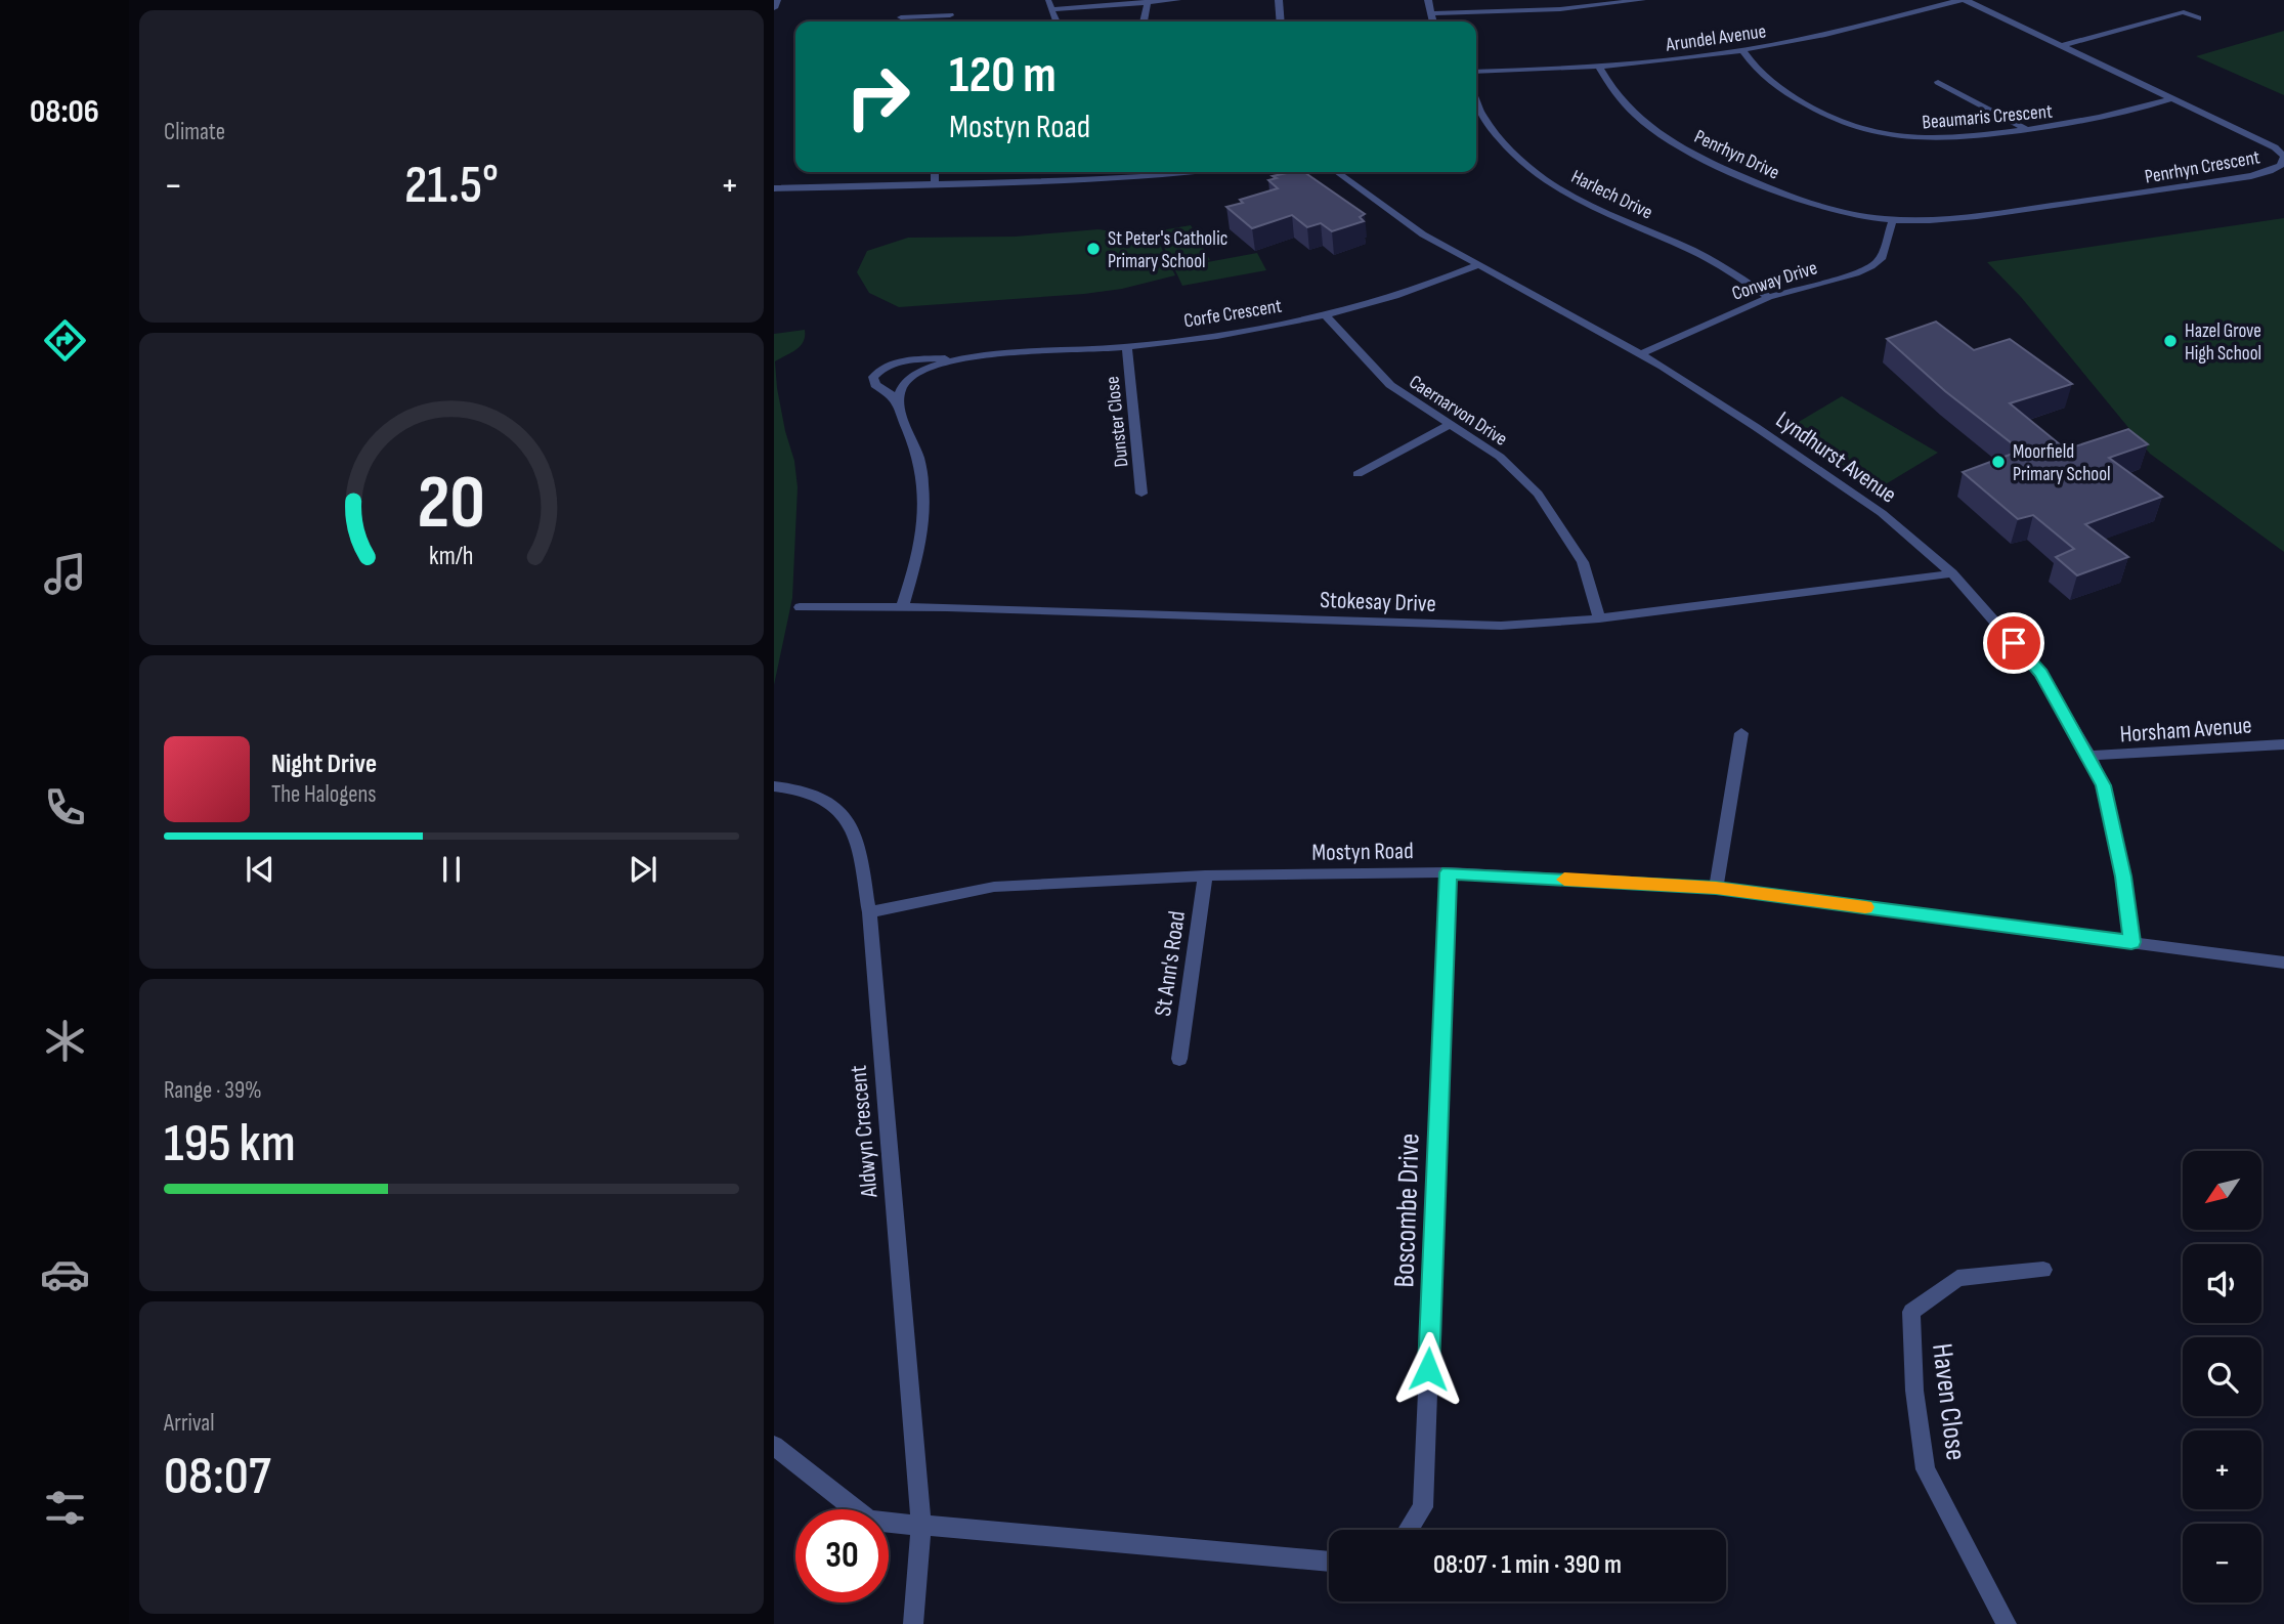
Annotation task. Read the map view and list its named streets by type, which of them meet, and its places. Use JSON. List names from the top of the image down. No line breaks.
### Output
{"streets":{"street":["Arundel Avenue","Beaumaris Crescent","Penrhyn Drive","Penrhyn Crescent","Harlech Drive","Conway Drive","Corfe Crescent","Caernarvon Drive","Dunster Close","Lyndhurst Avenue","Stokesay Drive","Horsham Avenue","Mostyn Road","St Ann's Road","Aldwyn Crescent","Boscombe Drive","Haven Close"]},"crossings":[["Arundel Avenue","Beaumaris Crescent"],["Arundel Avenue","Penrhyn Drive"],["Arundel Avenue","Penrhyn Crescent"],["Beaumaris Crescent","Penrhyn Crescent"],["Penrhyn Drive","Penrhyn Crescent"],["Penrhyn Drive","Conway Drive"],["Penrhyn Crescent","Conway Drive"],["Harlech Drive","Conway Drive"],["Conway Drive","Lyndhurst Avenue"],["Corfe Crescent","Caernarvon Drive"],["Corfe Crescent","Dunster Close"],["Corfe Crescent","Lyndhurst Avenue"],["Corfe Crescent","Stokesay Drive"],["Caernarvon Drive","Stokesay Drive"],["Lyndhurst Avenue","Stokesay Drive"],["Lyndhurst Avenue","Horsham Avenue"],["Lyndhurst Avenue","Mostyn Road"],["Mostyn Road","St Ann's Road"],["Mostyn Road","Aldwyn Crescent"],["Mostyn Road","Boscombe Drive"]],"places":["St Peter's Catholic Primary School","Hazel Grove High School","Moorfield Primary School"],"north":"bottom left","page":{"tabs":"08:06","tile":["Climate",["Range · 39%","195 km"],["Arrival","08:07"]],"turn":["120 m","Mostyn Road"],"heat":["−","21.5°","+"],"song":["Night Drive","The Halogens"],"map_buttons":["+","−"],"limit":"30","trip":"08:07 · 1 min · 390 m","gauge":["20","km/h"]}}
